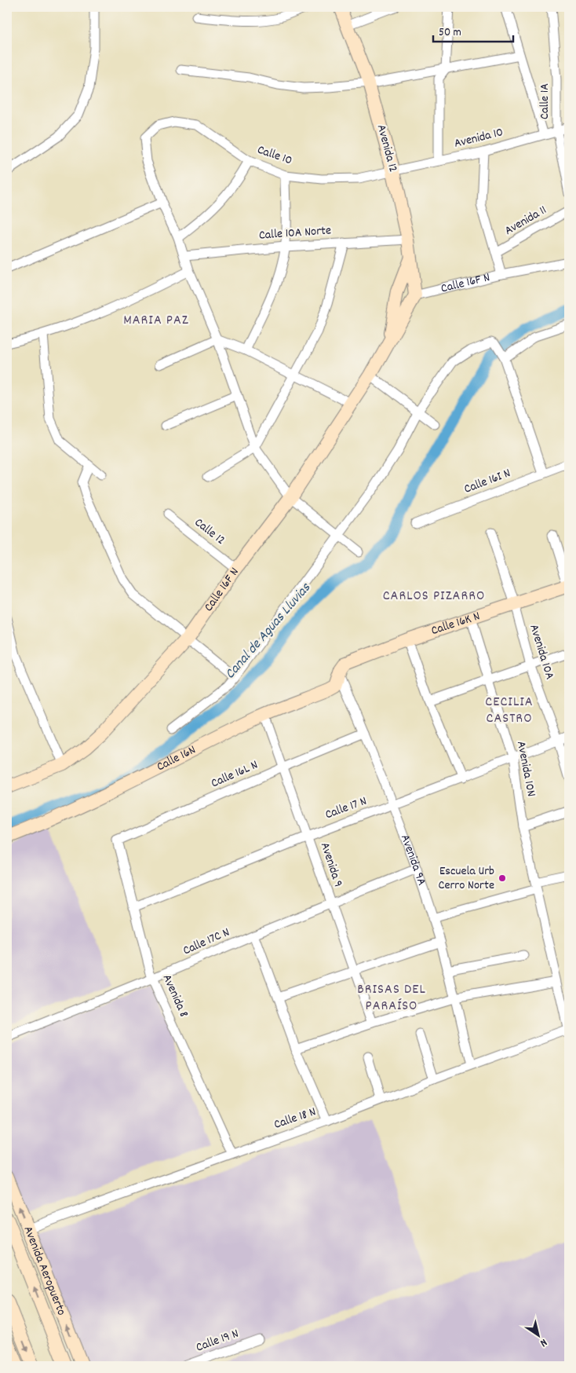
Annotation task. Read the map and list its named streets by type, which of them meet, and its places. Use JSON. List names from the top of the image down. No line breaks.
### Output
{"streets":{"street":["Calle 1A","Avenida 10","Avenida 12","Calle 10","Avenida 11","Calle 10A Norte","Calle 16F N","Calle 16I N","Calle 12","Calle 16K N","Avenida 10A","Calle 16N","Avenida 10N","Calle 16L N","Calle 17 N","Avenida 9A","Avenida 9","Calle 17C N","Avenida 8","Calle 18 N","Avenida Aeropuerto","Calle 19 N"]},"crossings":[["Calle 1A","Avenida 10"],["Avenida 10","Avenida 12"],["Avenida 10","Calle 10"],["Avenida 12","Calle 10"],["Avenida 12","Calle 10A Norte"],["Avenida 12","Calle 16F N"],["Calle 16F N","Calle 12"],["Calle 16K N","Avenida 10A"],["Calle 16K N","Calle 16N"],["Calle 16K N","Avenida 10N"],["Calle 16K N","Avenida 9A"],["Avenida 10A","Calle 17 N"],["Calle 16N","Avenida 9A"],["Calle 16N","Avenida 9"],["Avenida 10N","Calle 17 N"],["Calle 16L N","Avenida 9A"],["Calle 16L N","Avenida 9"],["Calle 16L N","Avenida 8"],["Calle 17 N","Avenida 9A"],["Calle 17 N","Avenida 9"],["Calle 17 N","Avenida 8"],["Avenida 9A","Calle 17C N"],["Avenida 9A","Calle 18 N"],["Avenida 9","Calle 17C N"],["Calle 17C N","Avenida 8"],["Avenida 8","Calle 18 N"],["Calle 18 N","Avenida Aeropuerto"]],"one_way":["Avenida Aeropuerto"],"districts":["MARIA PAZ","CARLOS PIZARRO","CECILIA CASTRO","BRISAS DEL PARAÍSO"],"water":["Canal de Aguas Lluvias"],"places":["Escuela Urb Cerro Norte"],"scale_bar":"50 m","north":"bottom right"}
